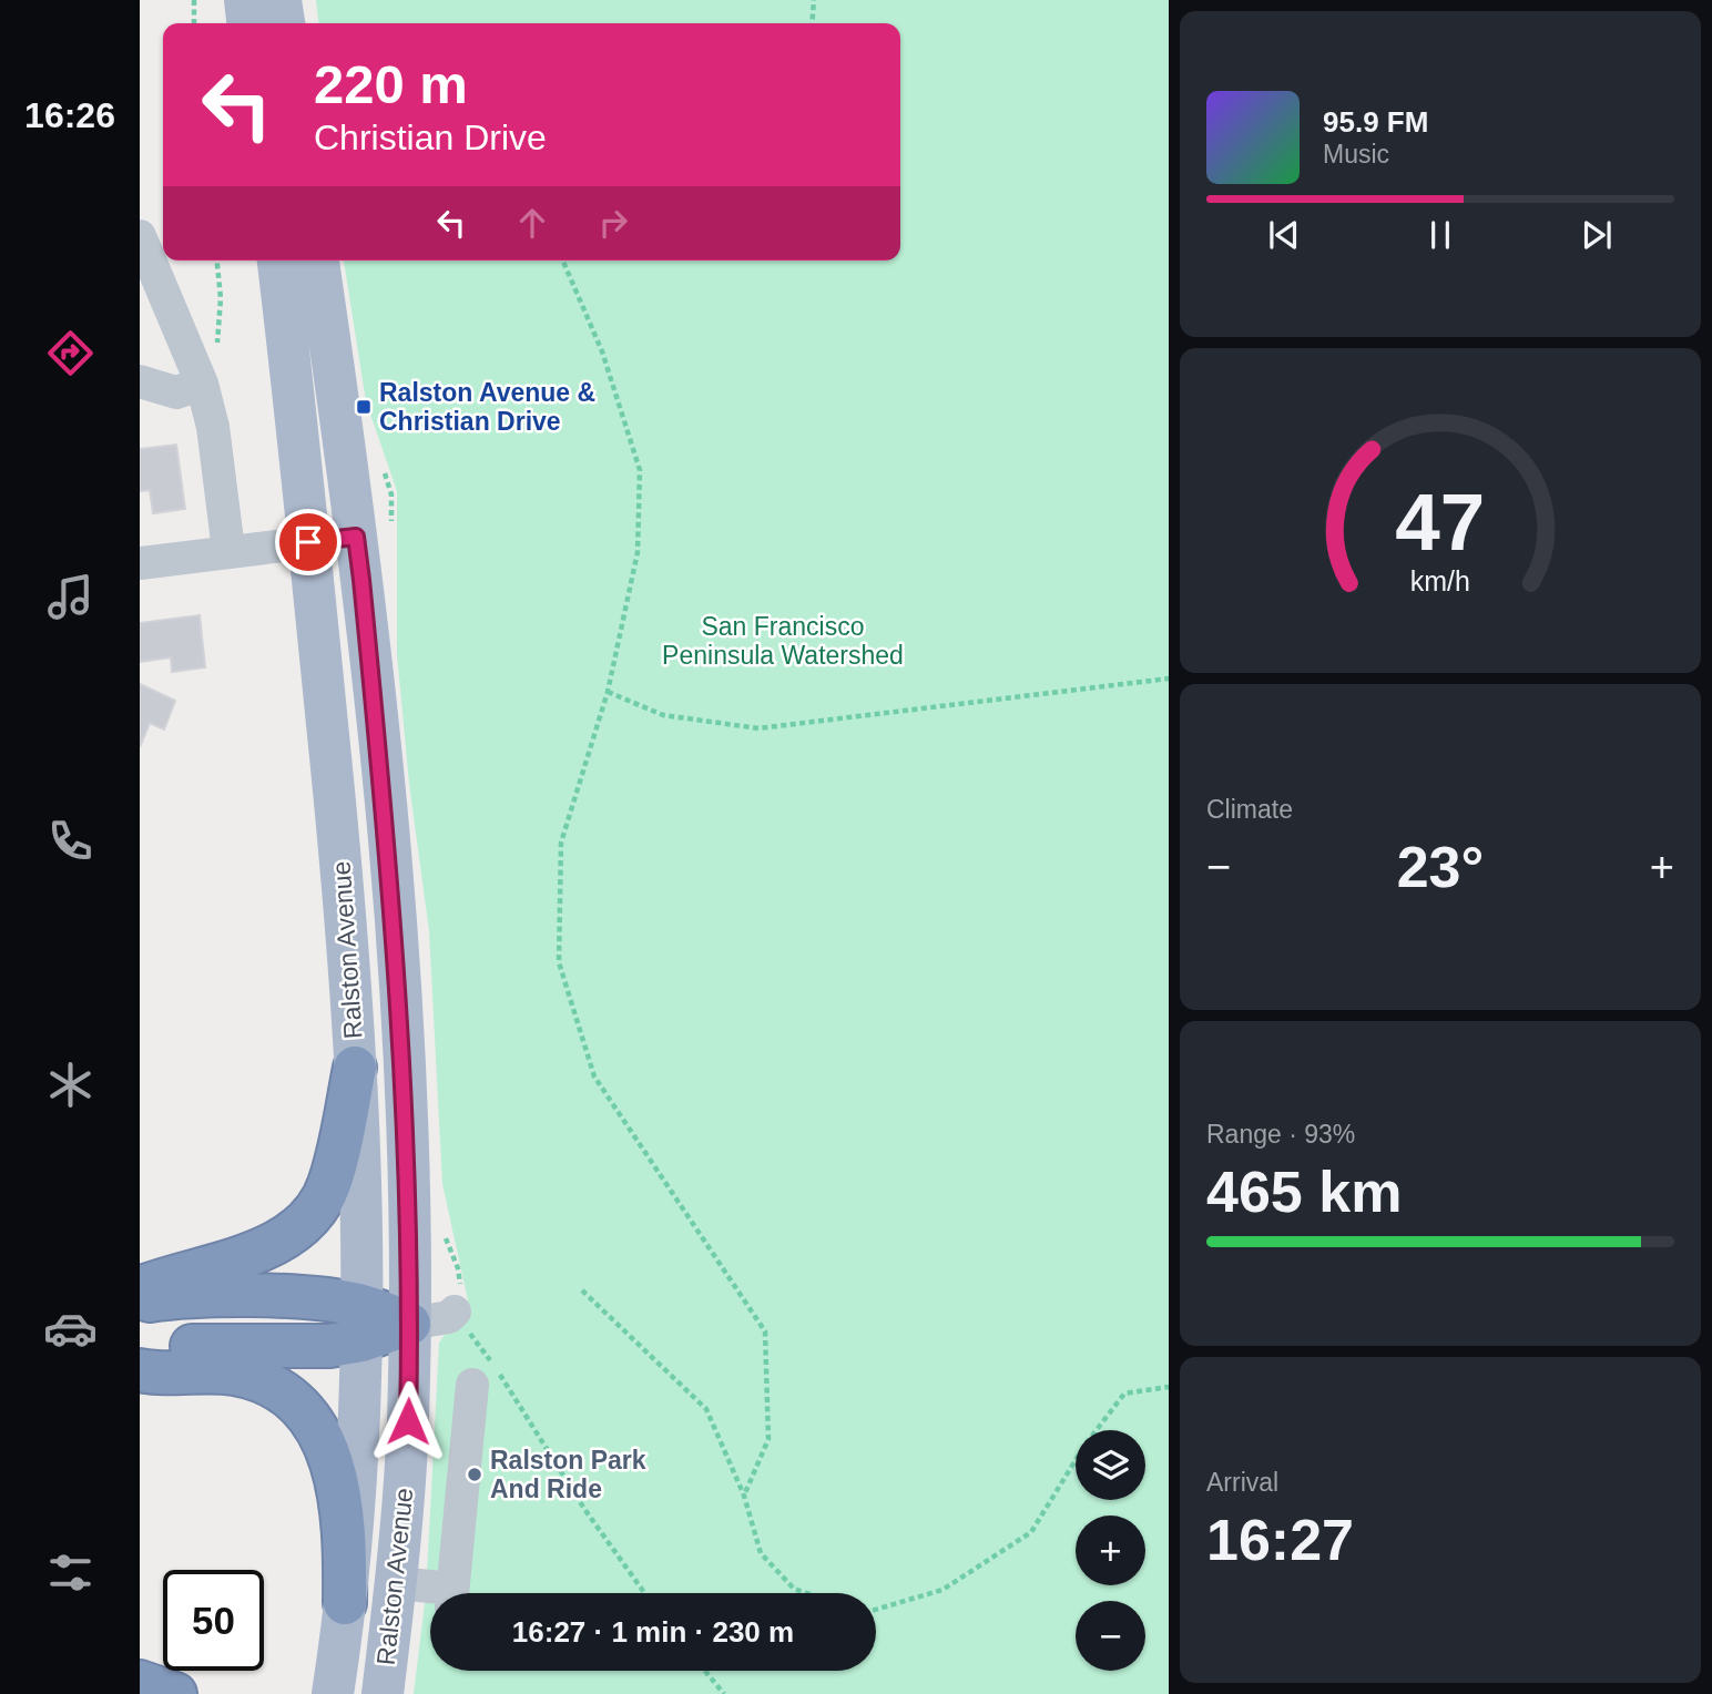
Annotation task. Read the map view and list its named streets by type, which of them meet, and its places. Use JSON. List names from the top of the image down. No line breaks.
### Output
{"streets":{"main road":["Ralston Avenue"]},"parks":["San Francisco Peninsula Watershed"],"places":{"transit":["Ralston Avenue & Christian Drive"],"other":["Ralston Park And Ride"]},"page":{"tabs":"16:26","turn":["220 m","Christian Drive"],"song":["95.9 FM","Music"],"tile":["Climate",["Range · 93%","465 km"],["Arrival","16:27"]],"heat":["−","23°","+"],"map_buttons":["+","−"],"limit":"50","trip":"16:27 · 1 min · 230 m","gauge":["47","km/h"]}}
